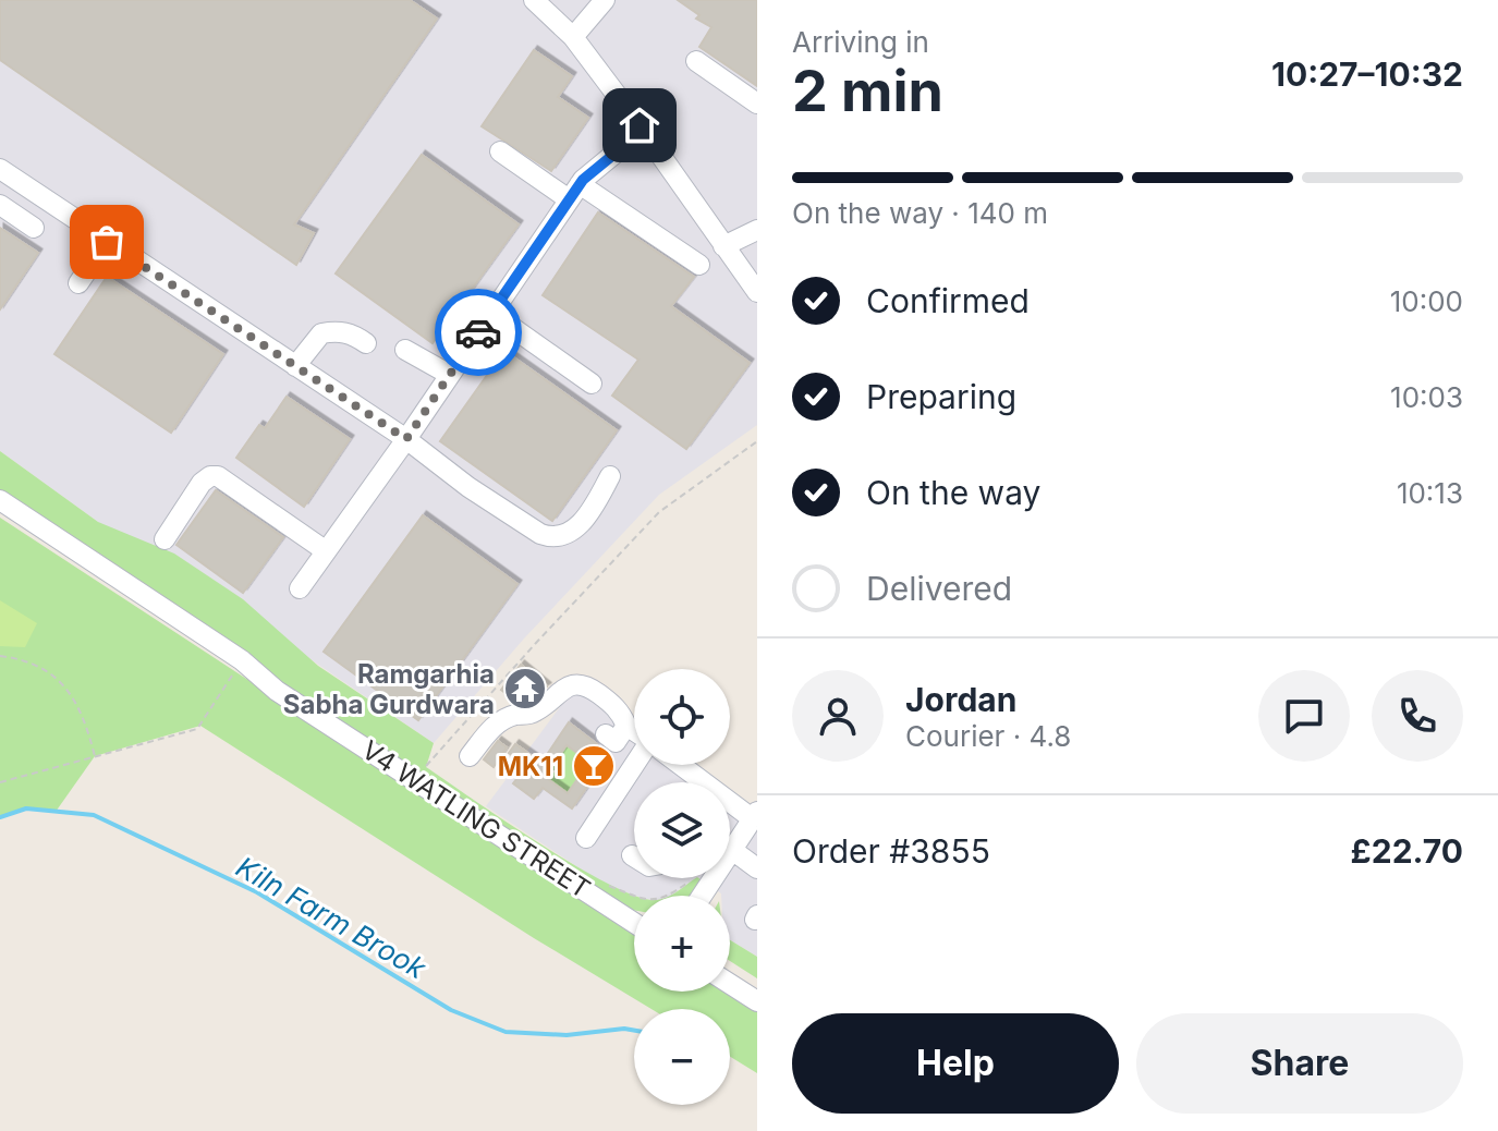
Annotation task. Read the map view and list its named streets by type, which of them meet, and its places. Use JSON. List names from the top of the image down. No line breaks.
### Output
{"streets":{"street":["V4 WATLING STREET"]},"water":["Kiln Farm Brook"],"places":{"temple":["Ramgarhia Sabha Gurdwara"],"bar":["MK11"]},"page":{"heading":["2 min","Arriving in","10:27–10:32"],"panel":["Jordan","Courier · 4.8","Order #3855","£22.70"],"bar":"On the way · 140 m","list":[["Confirmed","10:00"],["Preparing","10:03"],["On the way","10:13"],"Delivered"],"map_buttons":["+","−"],"buttons":["Help","Share"]}}
